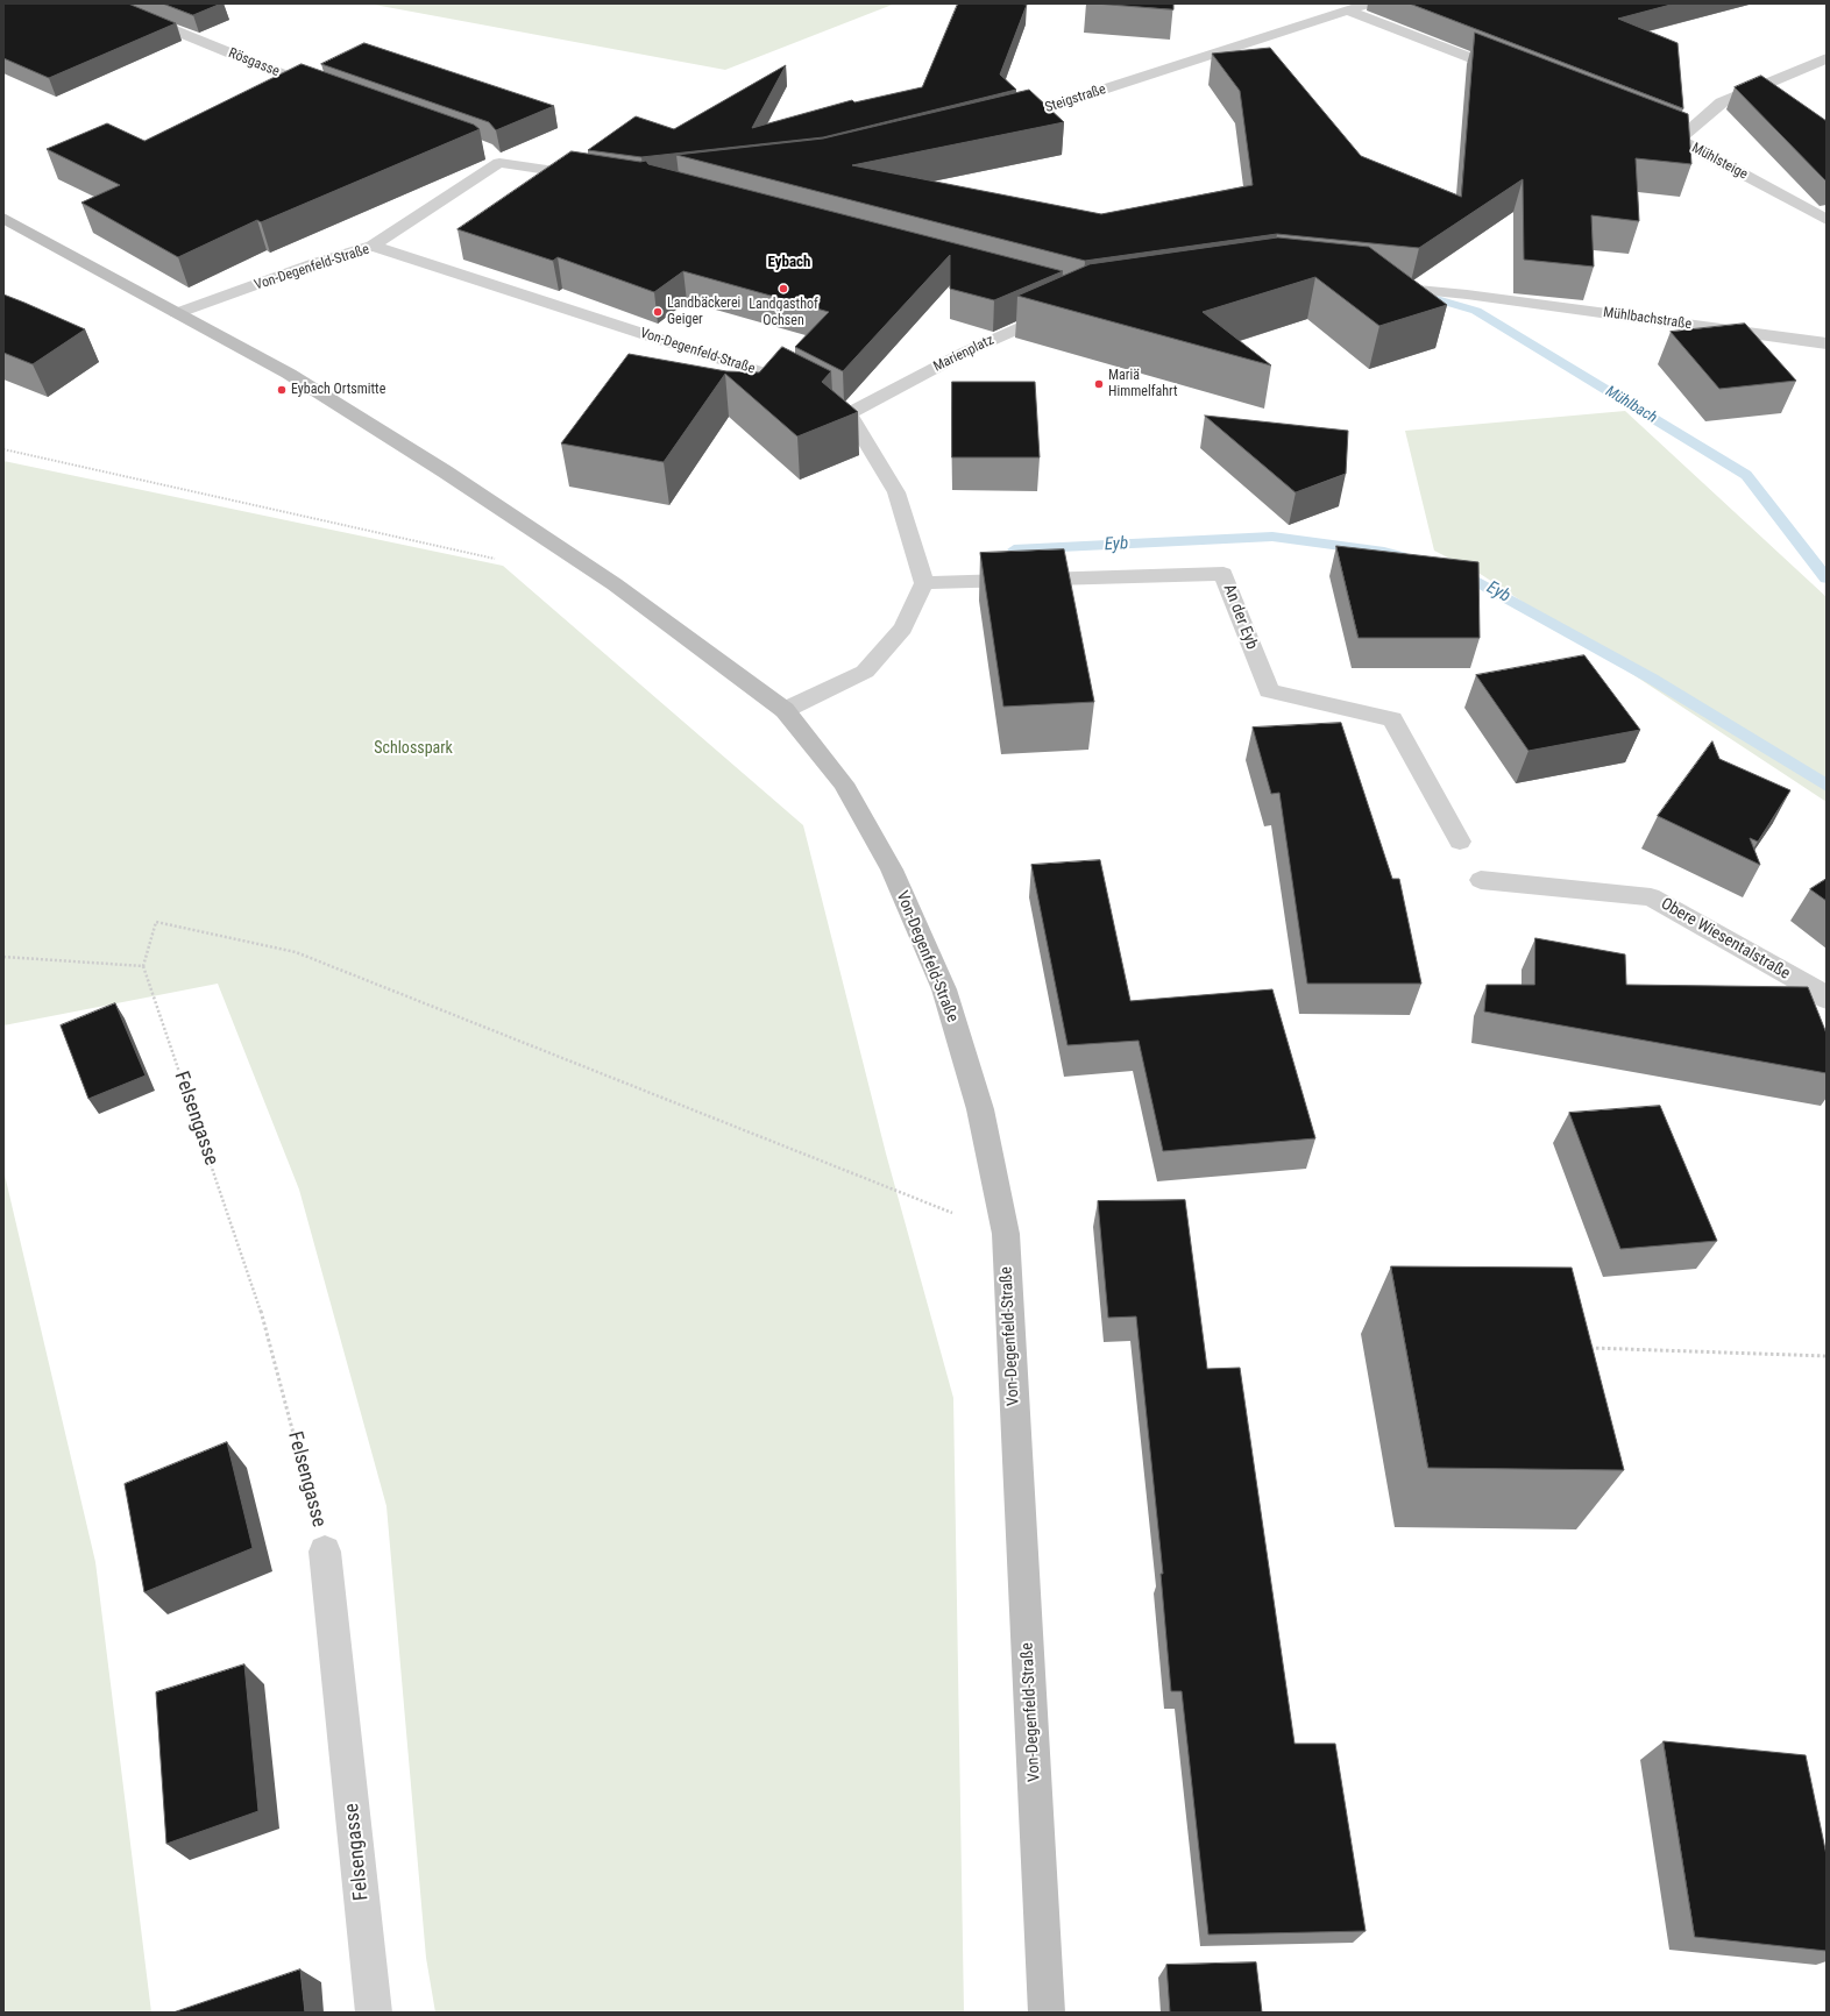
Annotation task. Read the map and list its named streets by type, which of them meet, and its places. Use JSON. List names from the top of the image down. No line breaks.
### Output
{"streets":{"main road":["Von-Degenfeld-Straße"],"street":["Rösgasse","Steigstraße","Mühlsteige","Mühlbachstraße","Marienplatz","An der Eyb","Obere Wiesentalstraße","Felsengasse"]},"crossings":[["Von-Degenfeld-Straße","Marienplatz"]],"districts":["Eybach"],"water":["Mühlbach","Eyb"],"parks":["Schlosspark"],"places":["Landgasthof Ochsen","Landbäckerei Geiger","Mariä Himmelfahrt","Eybach Ortsmitte"]}
